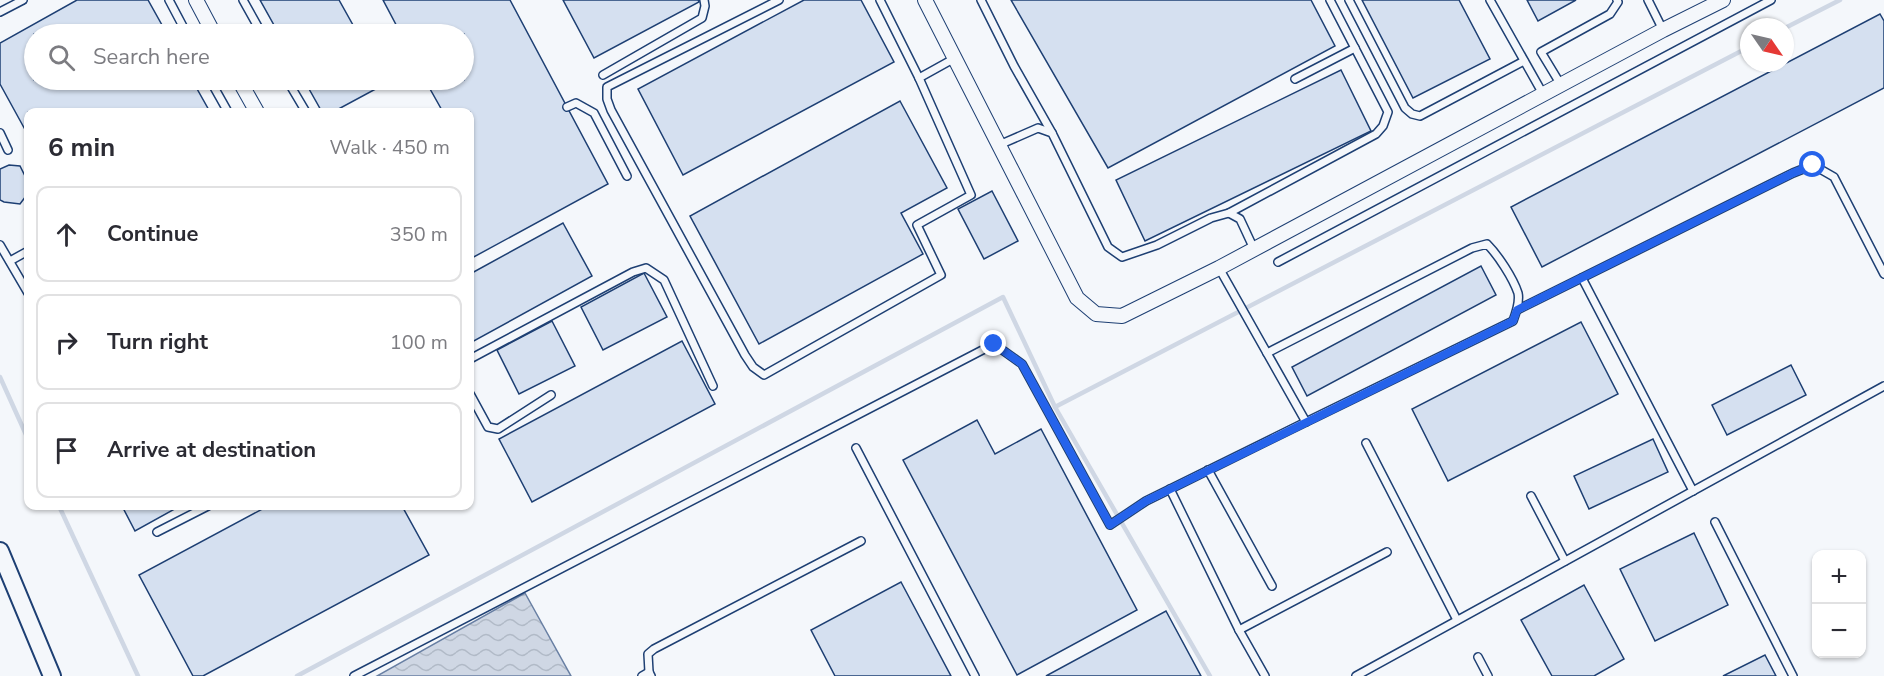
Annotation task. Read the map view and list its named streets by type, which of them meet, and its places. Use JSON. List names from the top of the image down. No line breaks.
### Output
{"north":"bottom right","page":{"search":"Search here","heading":["6 min","Walk · 450 m"],"list":[["Continue","350 m"],["Turn right","100 m"],"Arrive at destination"],"map_buttons":["+","−"]}}
